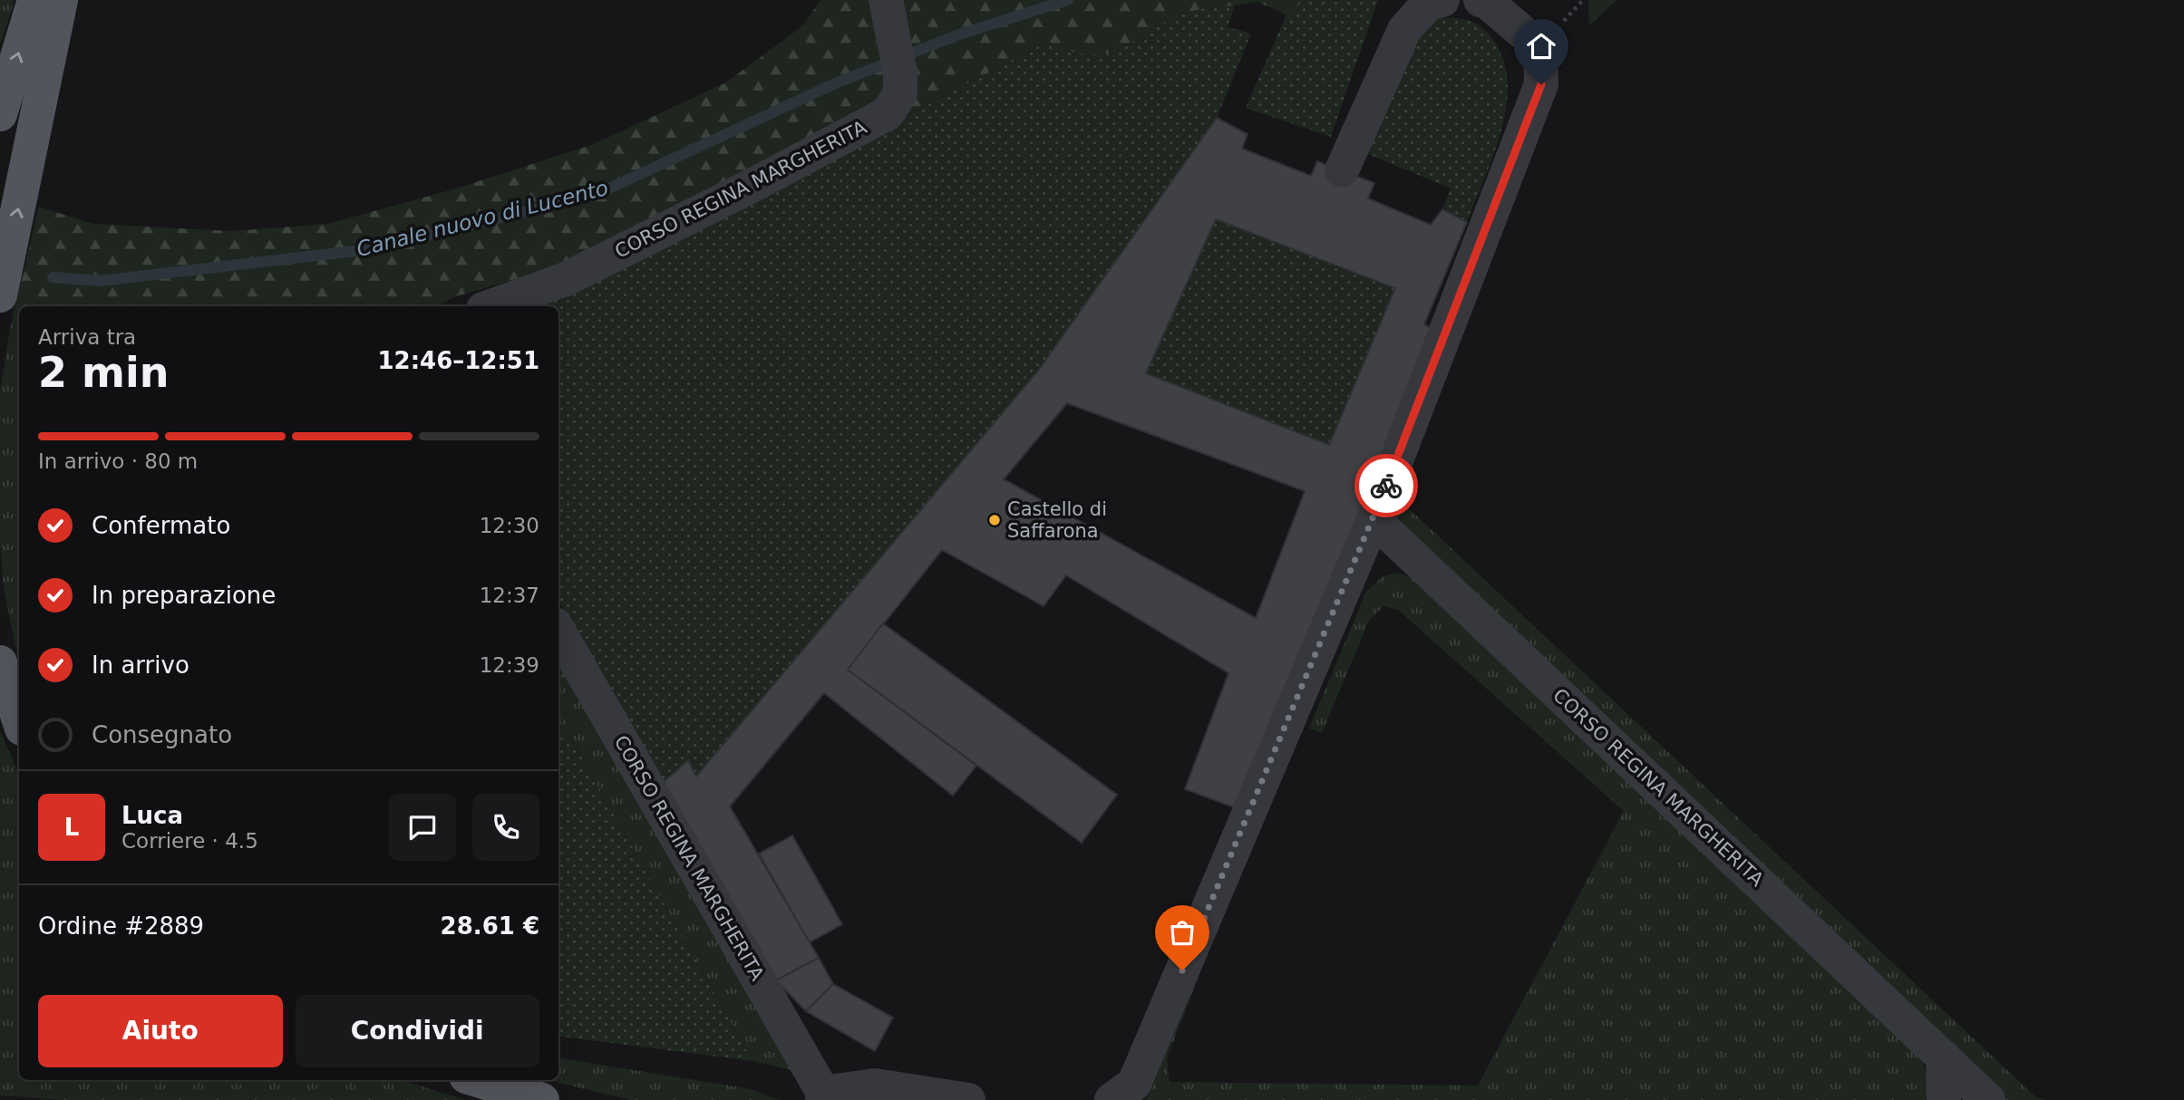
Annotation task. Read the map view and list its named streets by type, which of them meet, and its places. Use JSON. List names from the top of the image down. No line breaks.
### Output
{"streets":{"street":["CORSO REGINA MARGHERITA"]},"water":["Canale nuovo di Lucento"],"places":["Castello di Saffarona"],"page":{"heading":["2 min","Arriva tra","12:46–12:51"],"panel":["Luca","Corriere · 4.5","Ordine #2889","28.61 €"],"bar":"In arrivo · 80 m","list":[["Confermato","12:30"],["In preparazione","12:37"],["In arrivo","12:39"],"Consegnato"],"round":"L","buttons":["Aiuto","Condividi"]}}
